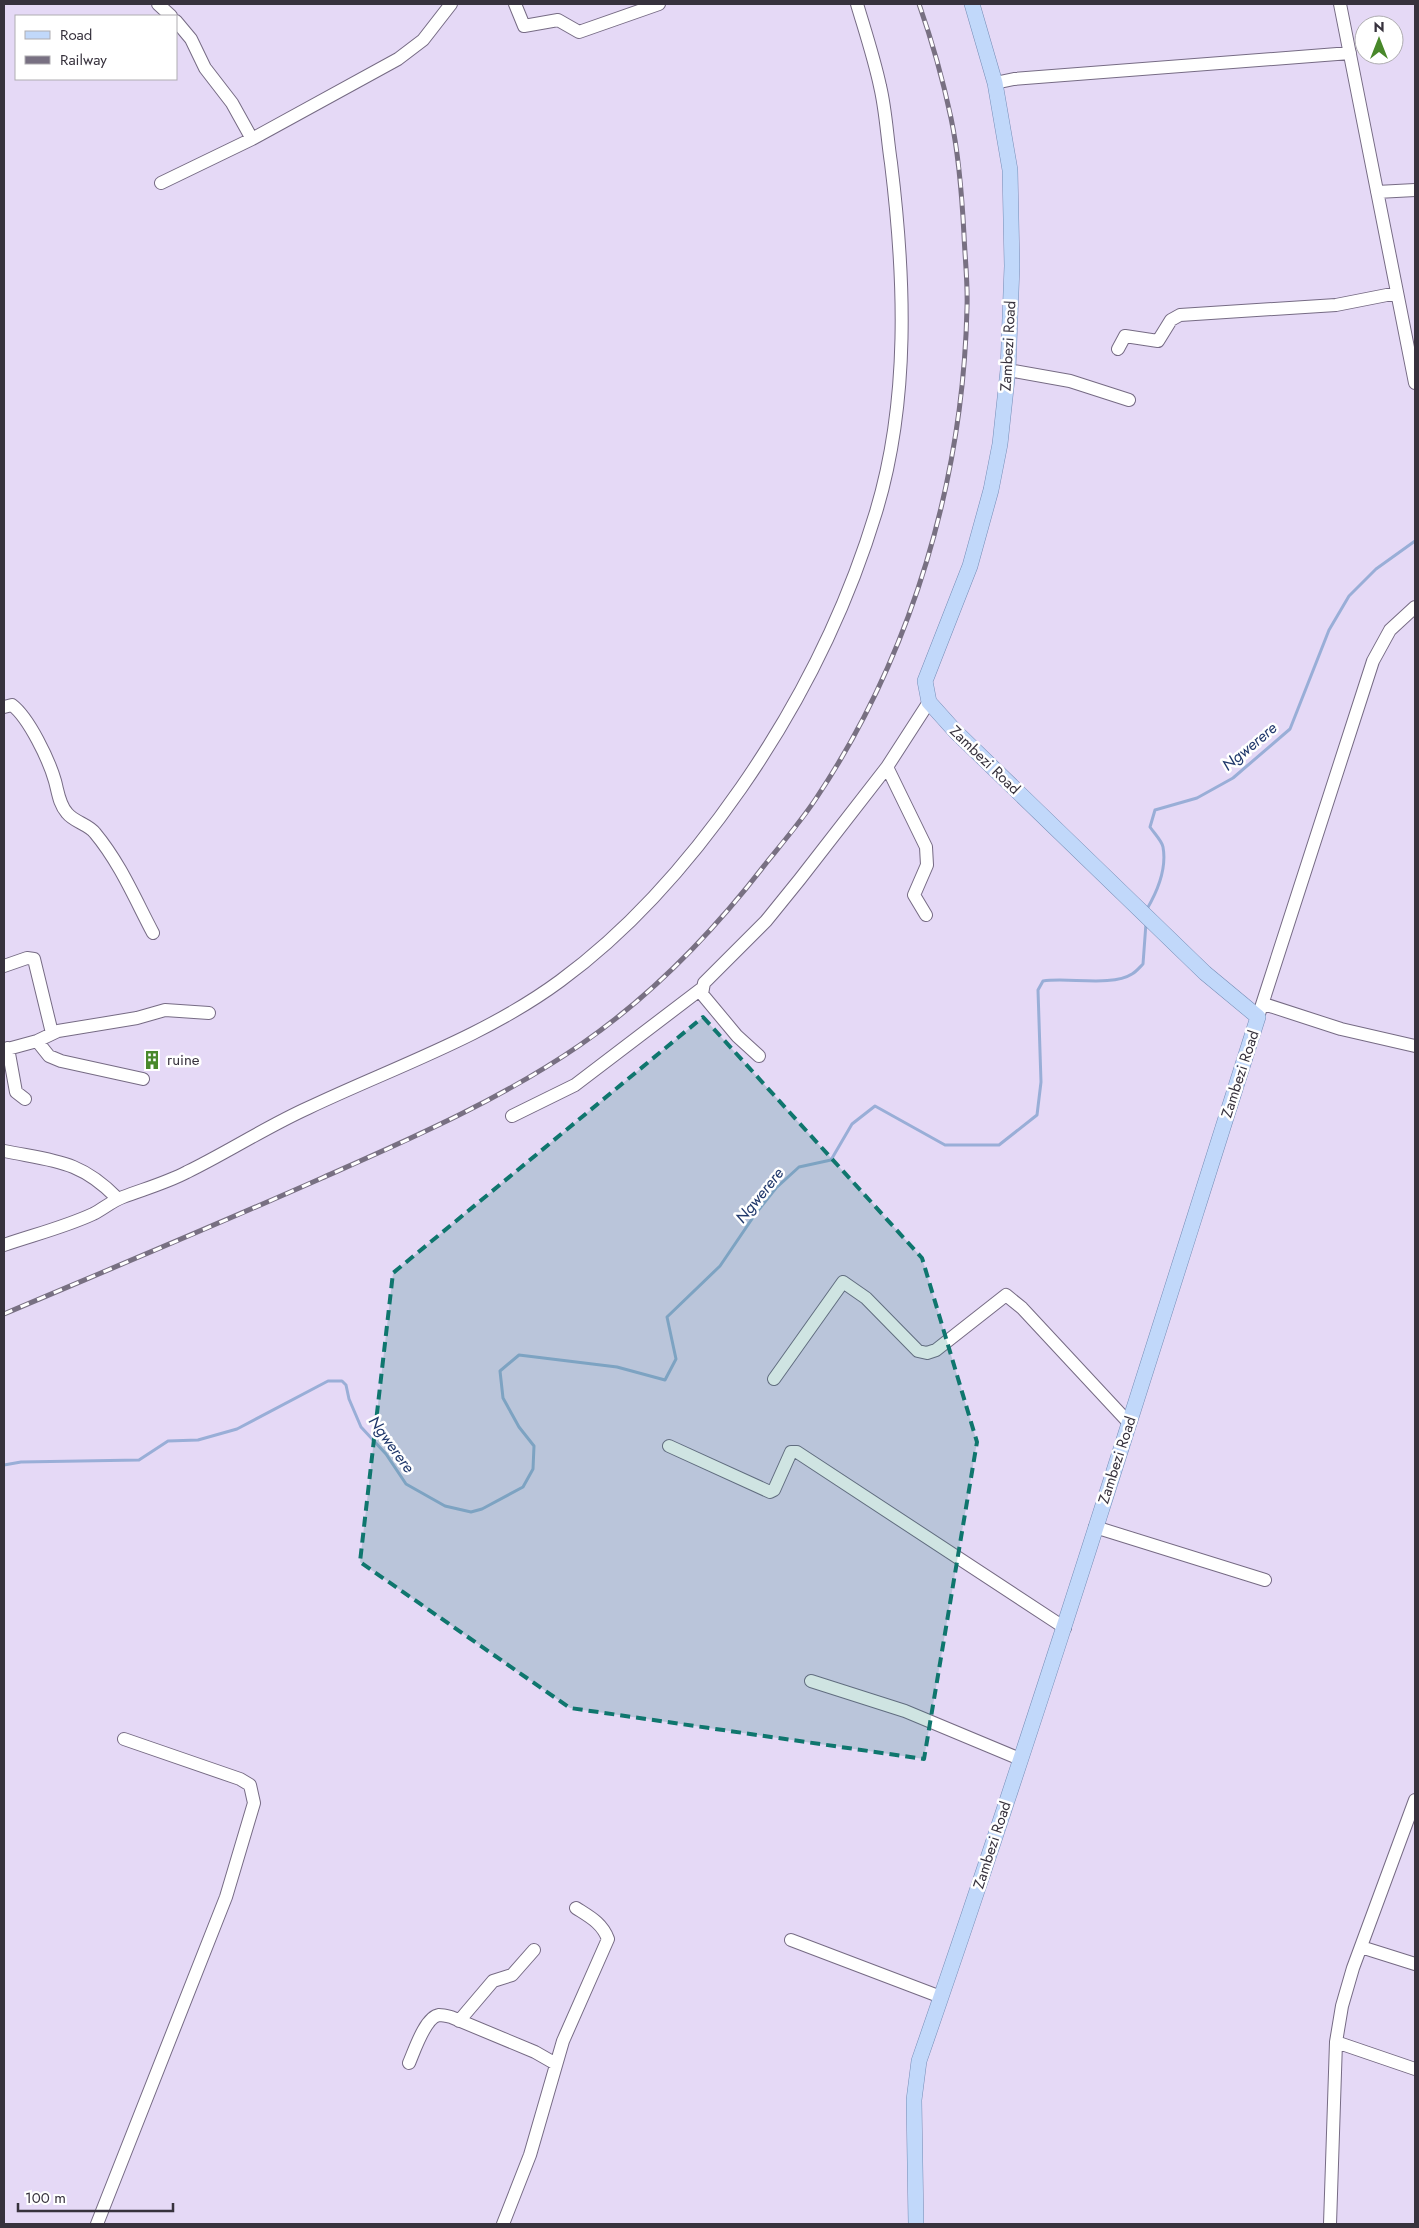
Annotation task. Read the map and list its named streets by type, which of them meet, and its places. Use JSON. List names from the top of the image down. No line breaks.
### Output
{"streets":{"main road":["Zambezi Road"]},"water":["Ngwerere"],"places":{"building":["ruine"]},"legend":["Road","Railway"],"scale_bar":"100 m","north":"top"}
